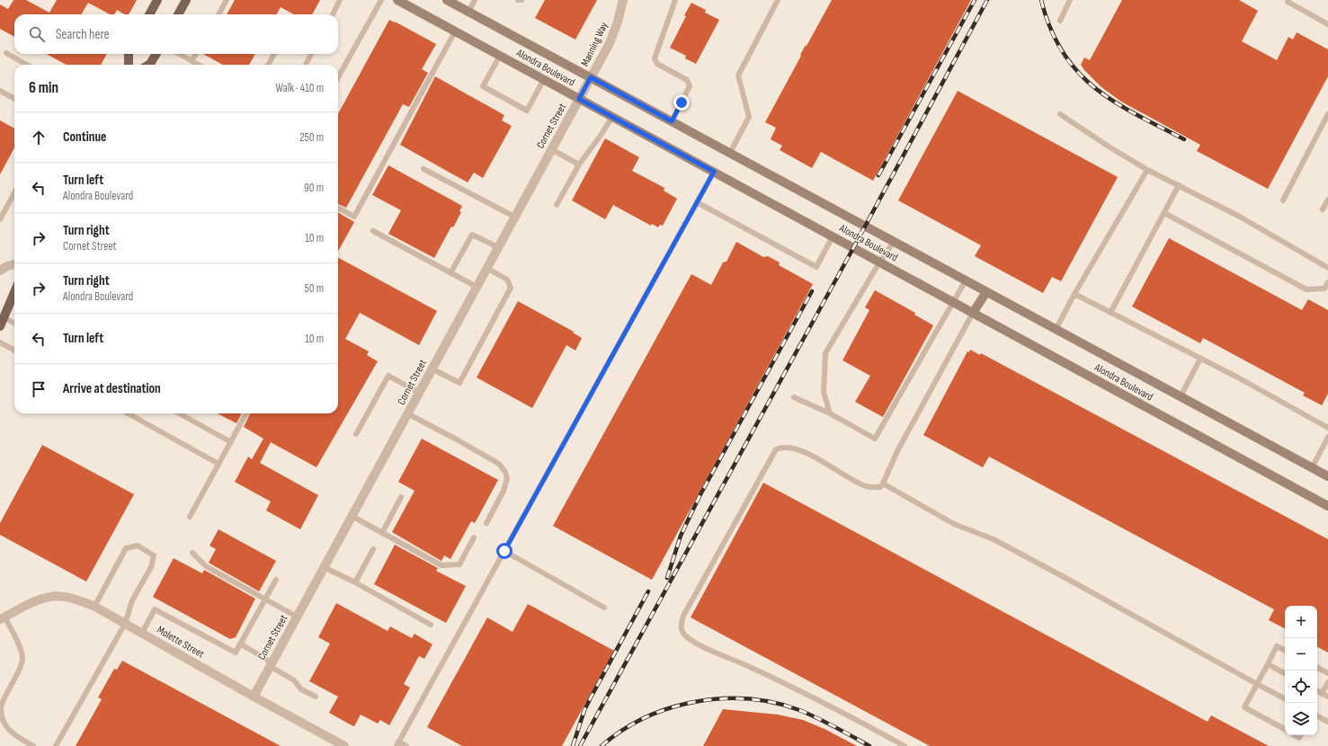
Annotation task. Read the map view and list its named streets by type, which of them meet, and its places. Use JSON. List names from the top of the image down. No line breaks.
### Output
{"streets":{"main road":["Alondra Boulevard"],"street":["Manning Way","Cornet Street","Molette Street"]},"crossings":[["Manning Way","Alondra Boulevard"],["Manning Way","Cornet Street"],["Alondra Boulevard","Cornet Street"],["Cornet Street","Molette Street"]],"page":{"search":"Search here","heading":["6 min","Walk · 410 m"],"list":[["Continue","250 m"],["Turn left","Alondra Boulevard","90 m"],["Turn right","Cornet Street","10 m"],["Turn right","Alondra Boulevard","50 m"],["Turn left","10 m"],"Arrive at destination"],"map_buttons":["+","−"]}}
